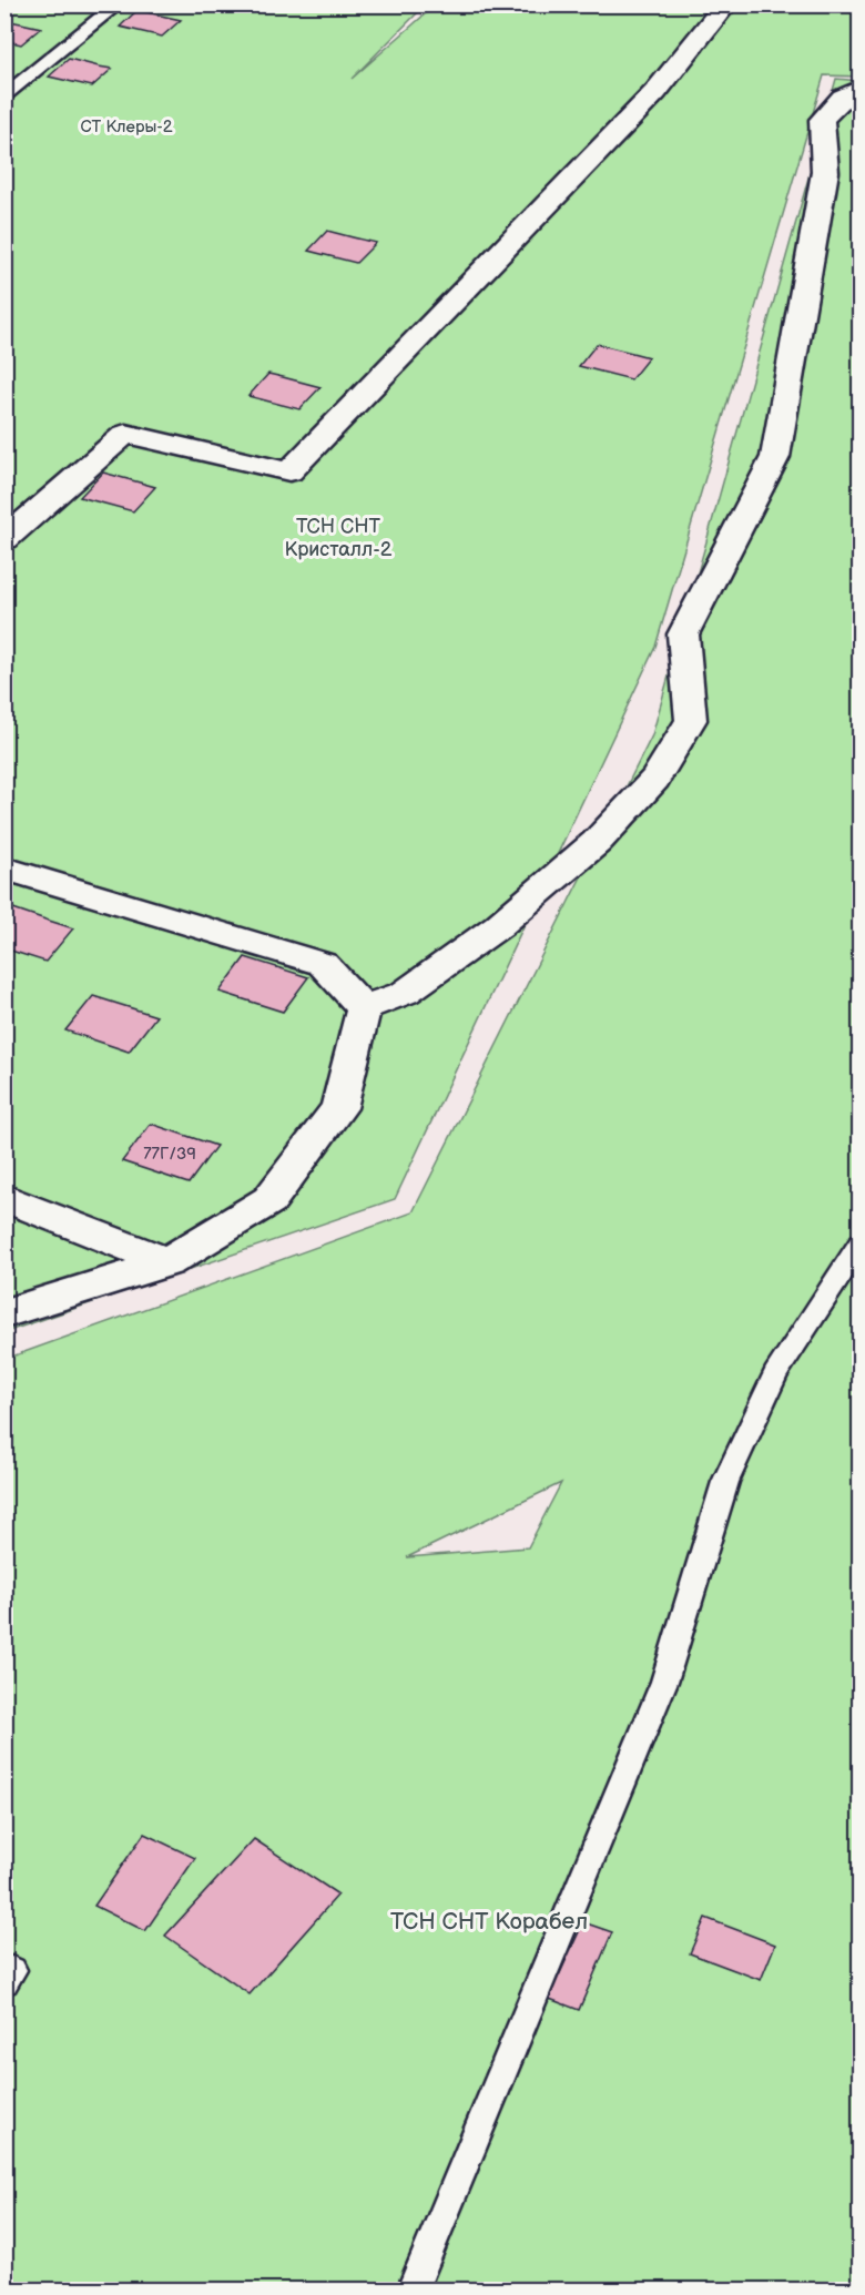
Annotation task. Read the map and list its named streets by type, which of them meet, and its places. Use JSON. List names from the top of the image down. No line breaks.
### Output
{"parks":["СТ Клеры-2","ТСН СНТ Кристалл-2","ТСН СНТ Корабел"],"house_numbers":["77Г/39"]}
